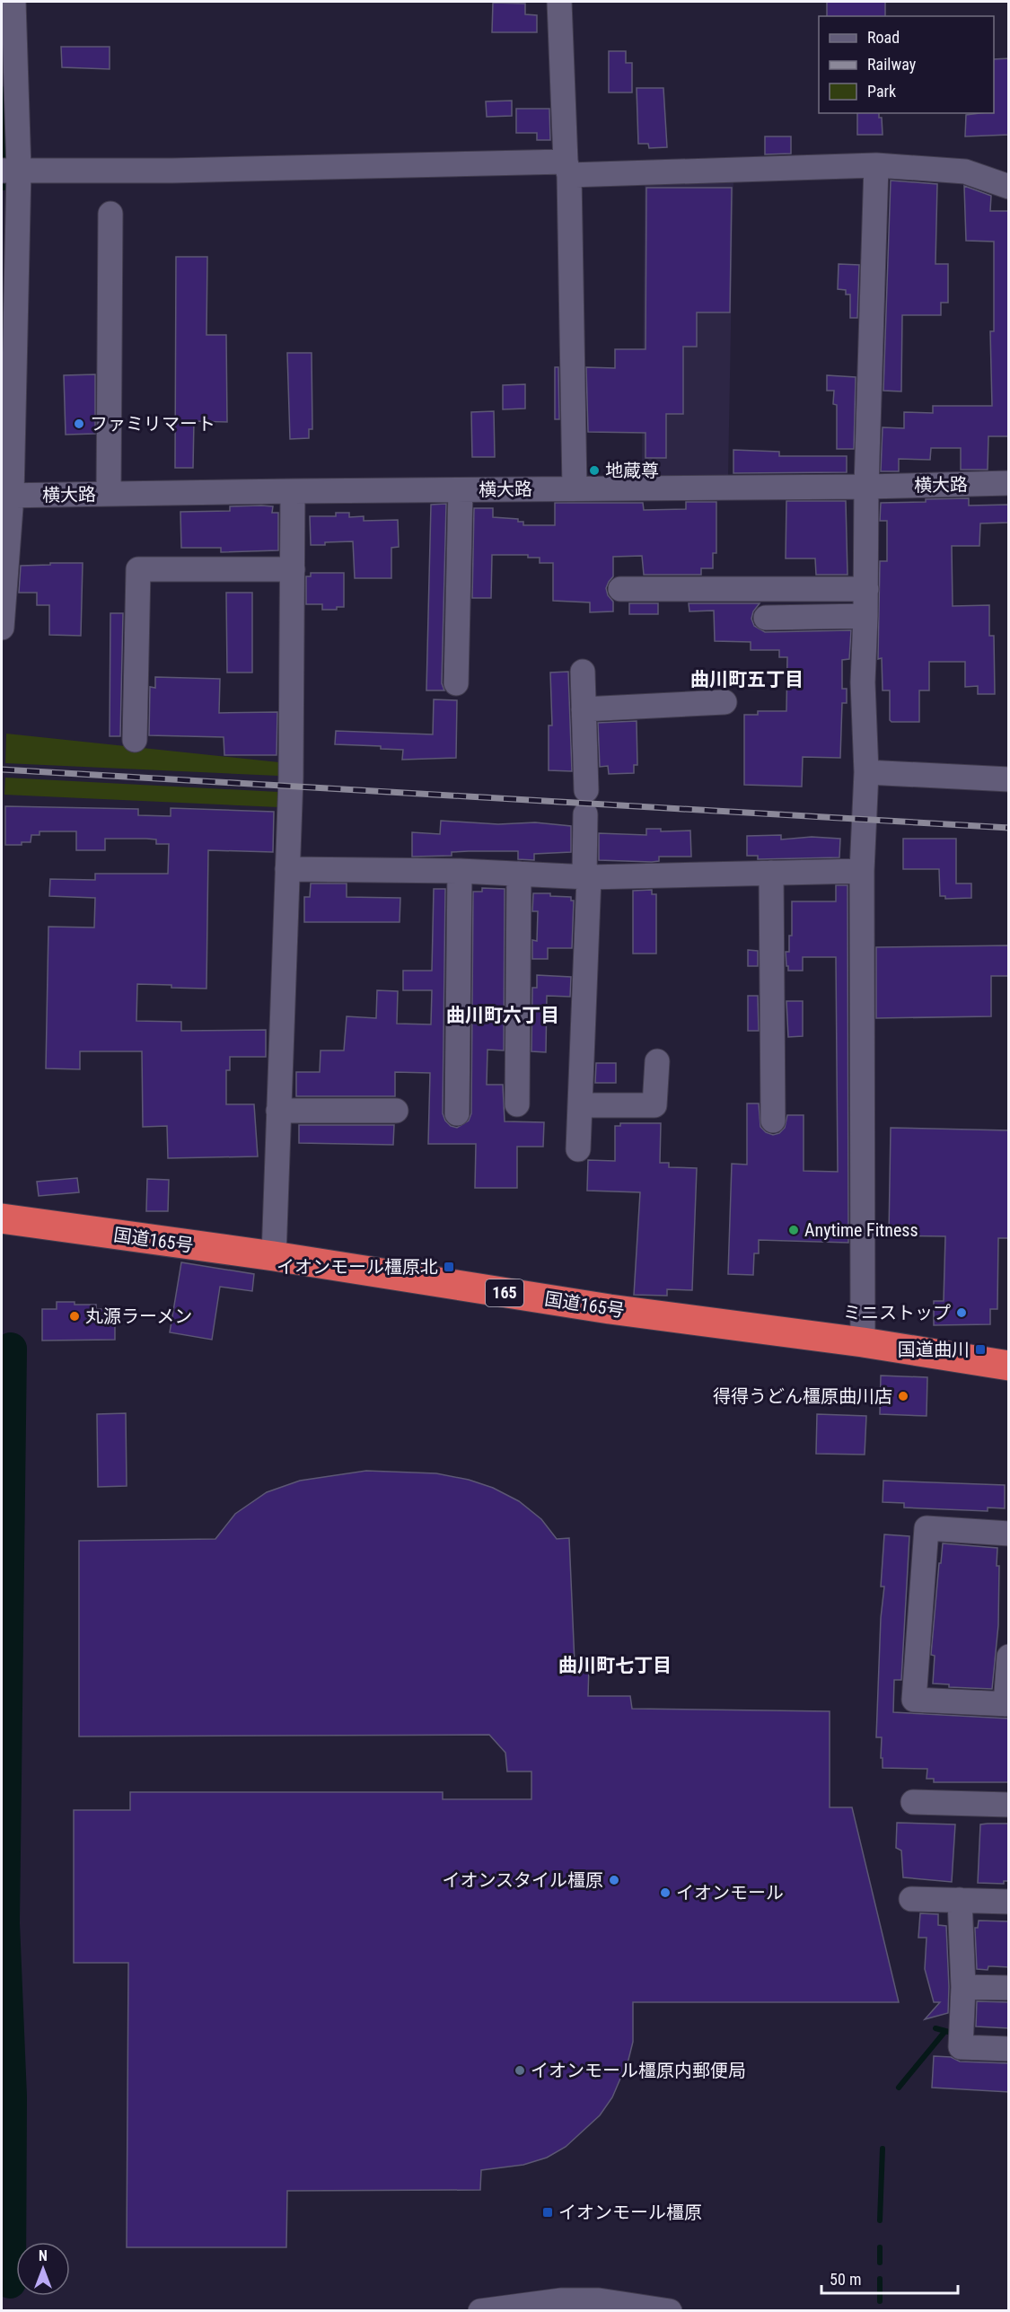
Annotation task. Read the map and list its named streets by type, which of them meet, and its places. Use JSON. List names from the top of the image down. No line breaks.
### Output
{"streets":{"highway":["国道165号","165"],"street":["横大路"]},"districts":["曲川町五丁目","曲川町六丁目","曲川町七丁目"],"places":{"other":["ファミリマート","地蔵尊","Anytime Fitness","ミニストップ","丸源ラーメン","得得うどん橿原曲川店","イオンスタイル橿原","イオンモール","イオンモール橿原内郵便局"],"transit":["イオンモール橿原北","国道曲川","イオンモール橿原"]},"legend":["Road","Railway","Park"],"scale_bar":"50 m","north":"top"}
